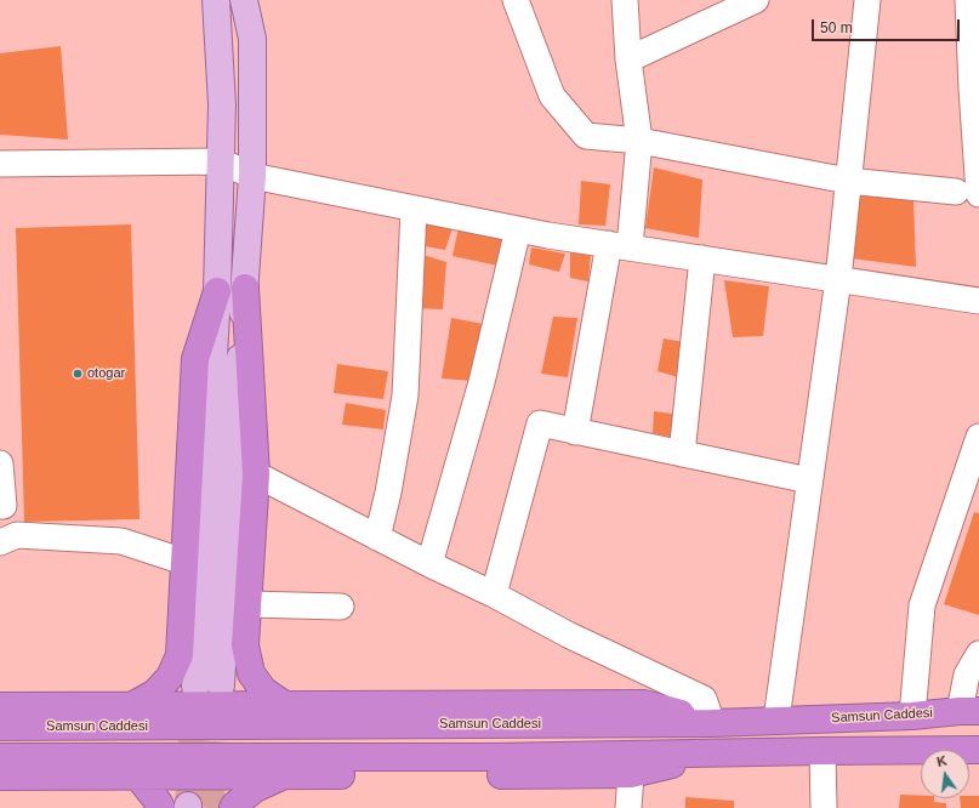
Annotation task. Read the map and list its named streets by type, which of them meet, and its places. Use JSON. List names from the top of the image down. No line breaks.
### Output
{"streets":{"highway":["Samsun Caddesi"]},"places":["otogar"],"scale_bar":"50 m","north":"top"}
